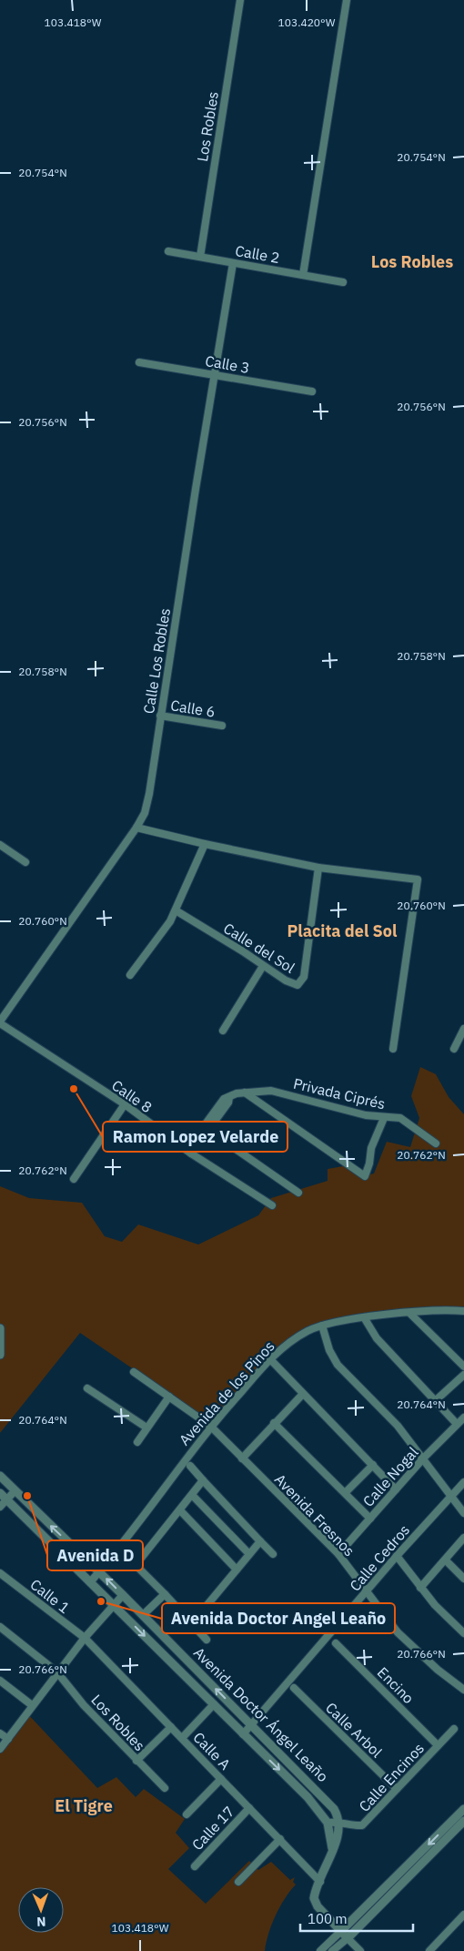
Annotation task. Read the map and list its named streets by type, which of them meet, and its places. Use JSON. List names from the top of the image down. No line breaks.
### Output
{"streets":{"street":["Los Robles","Calle 2","Calle 3","Calle Los Robles","Calle 6","Calle del Sol","Privada Ciprés","Calle 8","Avenida de los Pinos","Calle Nogal","Avenida Fresnos","Calle Cedros","Calle 1","Encino","Avenida Doctor Ángel Leaño","Calle Arbol","Calle A","Calle Encinos","Calle 17"]},"crossings":[["Los Robles","Calle 2"],["Calle 2","Calle Los Robles"],["Calle 3","Calle Los Robles"],["Calle Los Robles","Calle 6"],["Calle Los Robles","Calle 8"],["Privada Ciprés","Calle 8"],["Avenida de los Pinos","Avenida Fresnos"],["Avenida de los Pinos","Avenida Doctor Ángel Leaño"],["Calle Nogal","Avenida Fresnos"],["Avenida Fresnos","Calle Cedros"],["Calle Cedros","Avenida Doctor Ángel Leaño"],["Calle 1","Calle A"],["Encino","Calle Encinos"],["Avenida Doctor Ángel Leaño","Calle A"],["Avenida Doctor Ángel Leaño","Calle Encinos"],["Calle Arbol","Calle Encinos"],["Calle A","Calle 17"]],"districts":["Los Robles","Placita del Sol","El Tigre"],"places":["Ramon Lopez Velarde","Avenida D","Avenida Doctor Angel Leaño"],"scale_bar":"100 m","north":"bottom","coordinates":["103.418°W","103.420°W","20.754°N","20.756°N","20.758°N","20.760°N","20.762°N","20.764°N","20.766°N"]}
